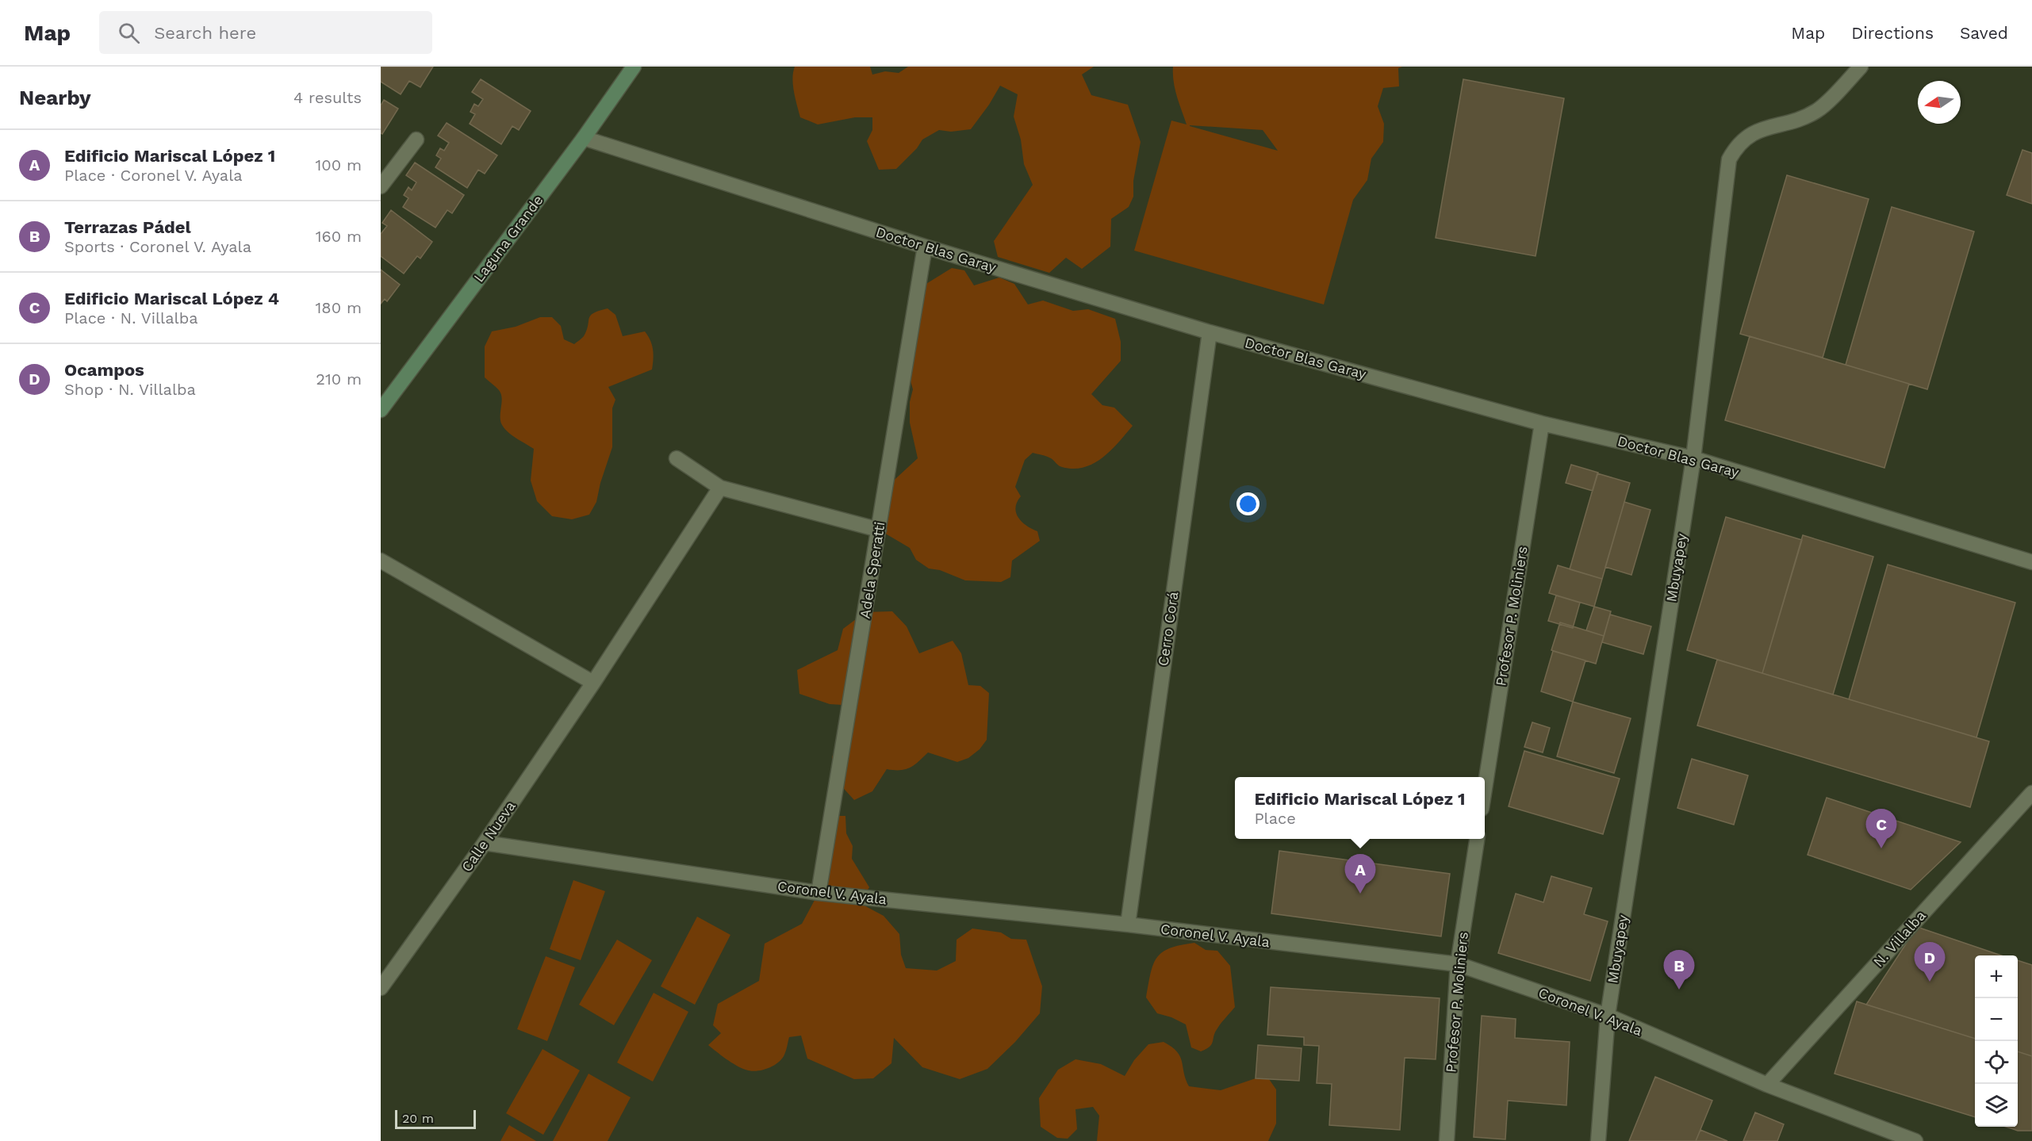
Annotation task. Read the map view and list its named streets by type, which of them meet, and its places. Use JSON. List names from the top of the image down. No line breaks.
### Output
{"streets":{"main road":["Laguna Grande"],"street":["Doctor Blas Garay","Mbuyapey","Adela Speratti","Profesor P. Moliniers","Cerro Corá","Calle Nueva","Coronel V. Ayala","N. Villalba"]},"crossings":[["Laguna Grande","Doctor Blas Garay"],["Doctor Blas Garay","Mbuyapey"],["Doctor Blas Garay","Adela Speratti"],["Doctor Blas Garay","Profesor P. Moliniers"],["Doctor Blas Garay","Cerro Corá"],["Mbuyapey","Coronel V. Ayala"],["Adela Speratti","Coronel V. Ayala"],["Profesor P. Moliniers","Coronel V. Ayala"],["Cerro Corá","Coronel V. Ayala"],["Calle Nueva","Coronel V. Ayala"],["Coronel V. Ayala","N. Villalba"]],"scale_bar":"20 m","north":"left","page":{"header":"Map","search":"Search here","nav":["Map","Directions","Saved"],"heading":["Nearby","4 results"],"list":[{"mark":"A","name":"Edificio Mariscal López 1","note":"Place · Coronel V. Ayala","value":"100 m"},{"mark":"B","name":"Terrazas Pádel","note":"Sports · Coronel V. Ayala","value":"160 m"},{"mark":"C","name":"Edificio Mariscal López 4","note":"Place · N. Villalba","value":"180 m"},{"mark":"D","name":"Ocampos","note":"Shop · N. Villalba","value":"210 m"}],"popup":["Edificio Mariscal López 1","Place"],"pins":["C","A","D","B"],"map_buttons":["+","−"],"scale":"20 m"}}
